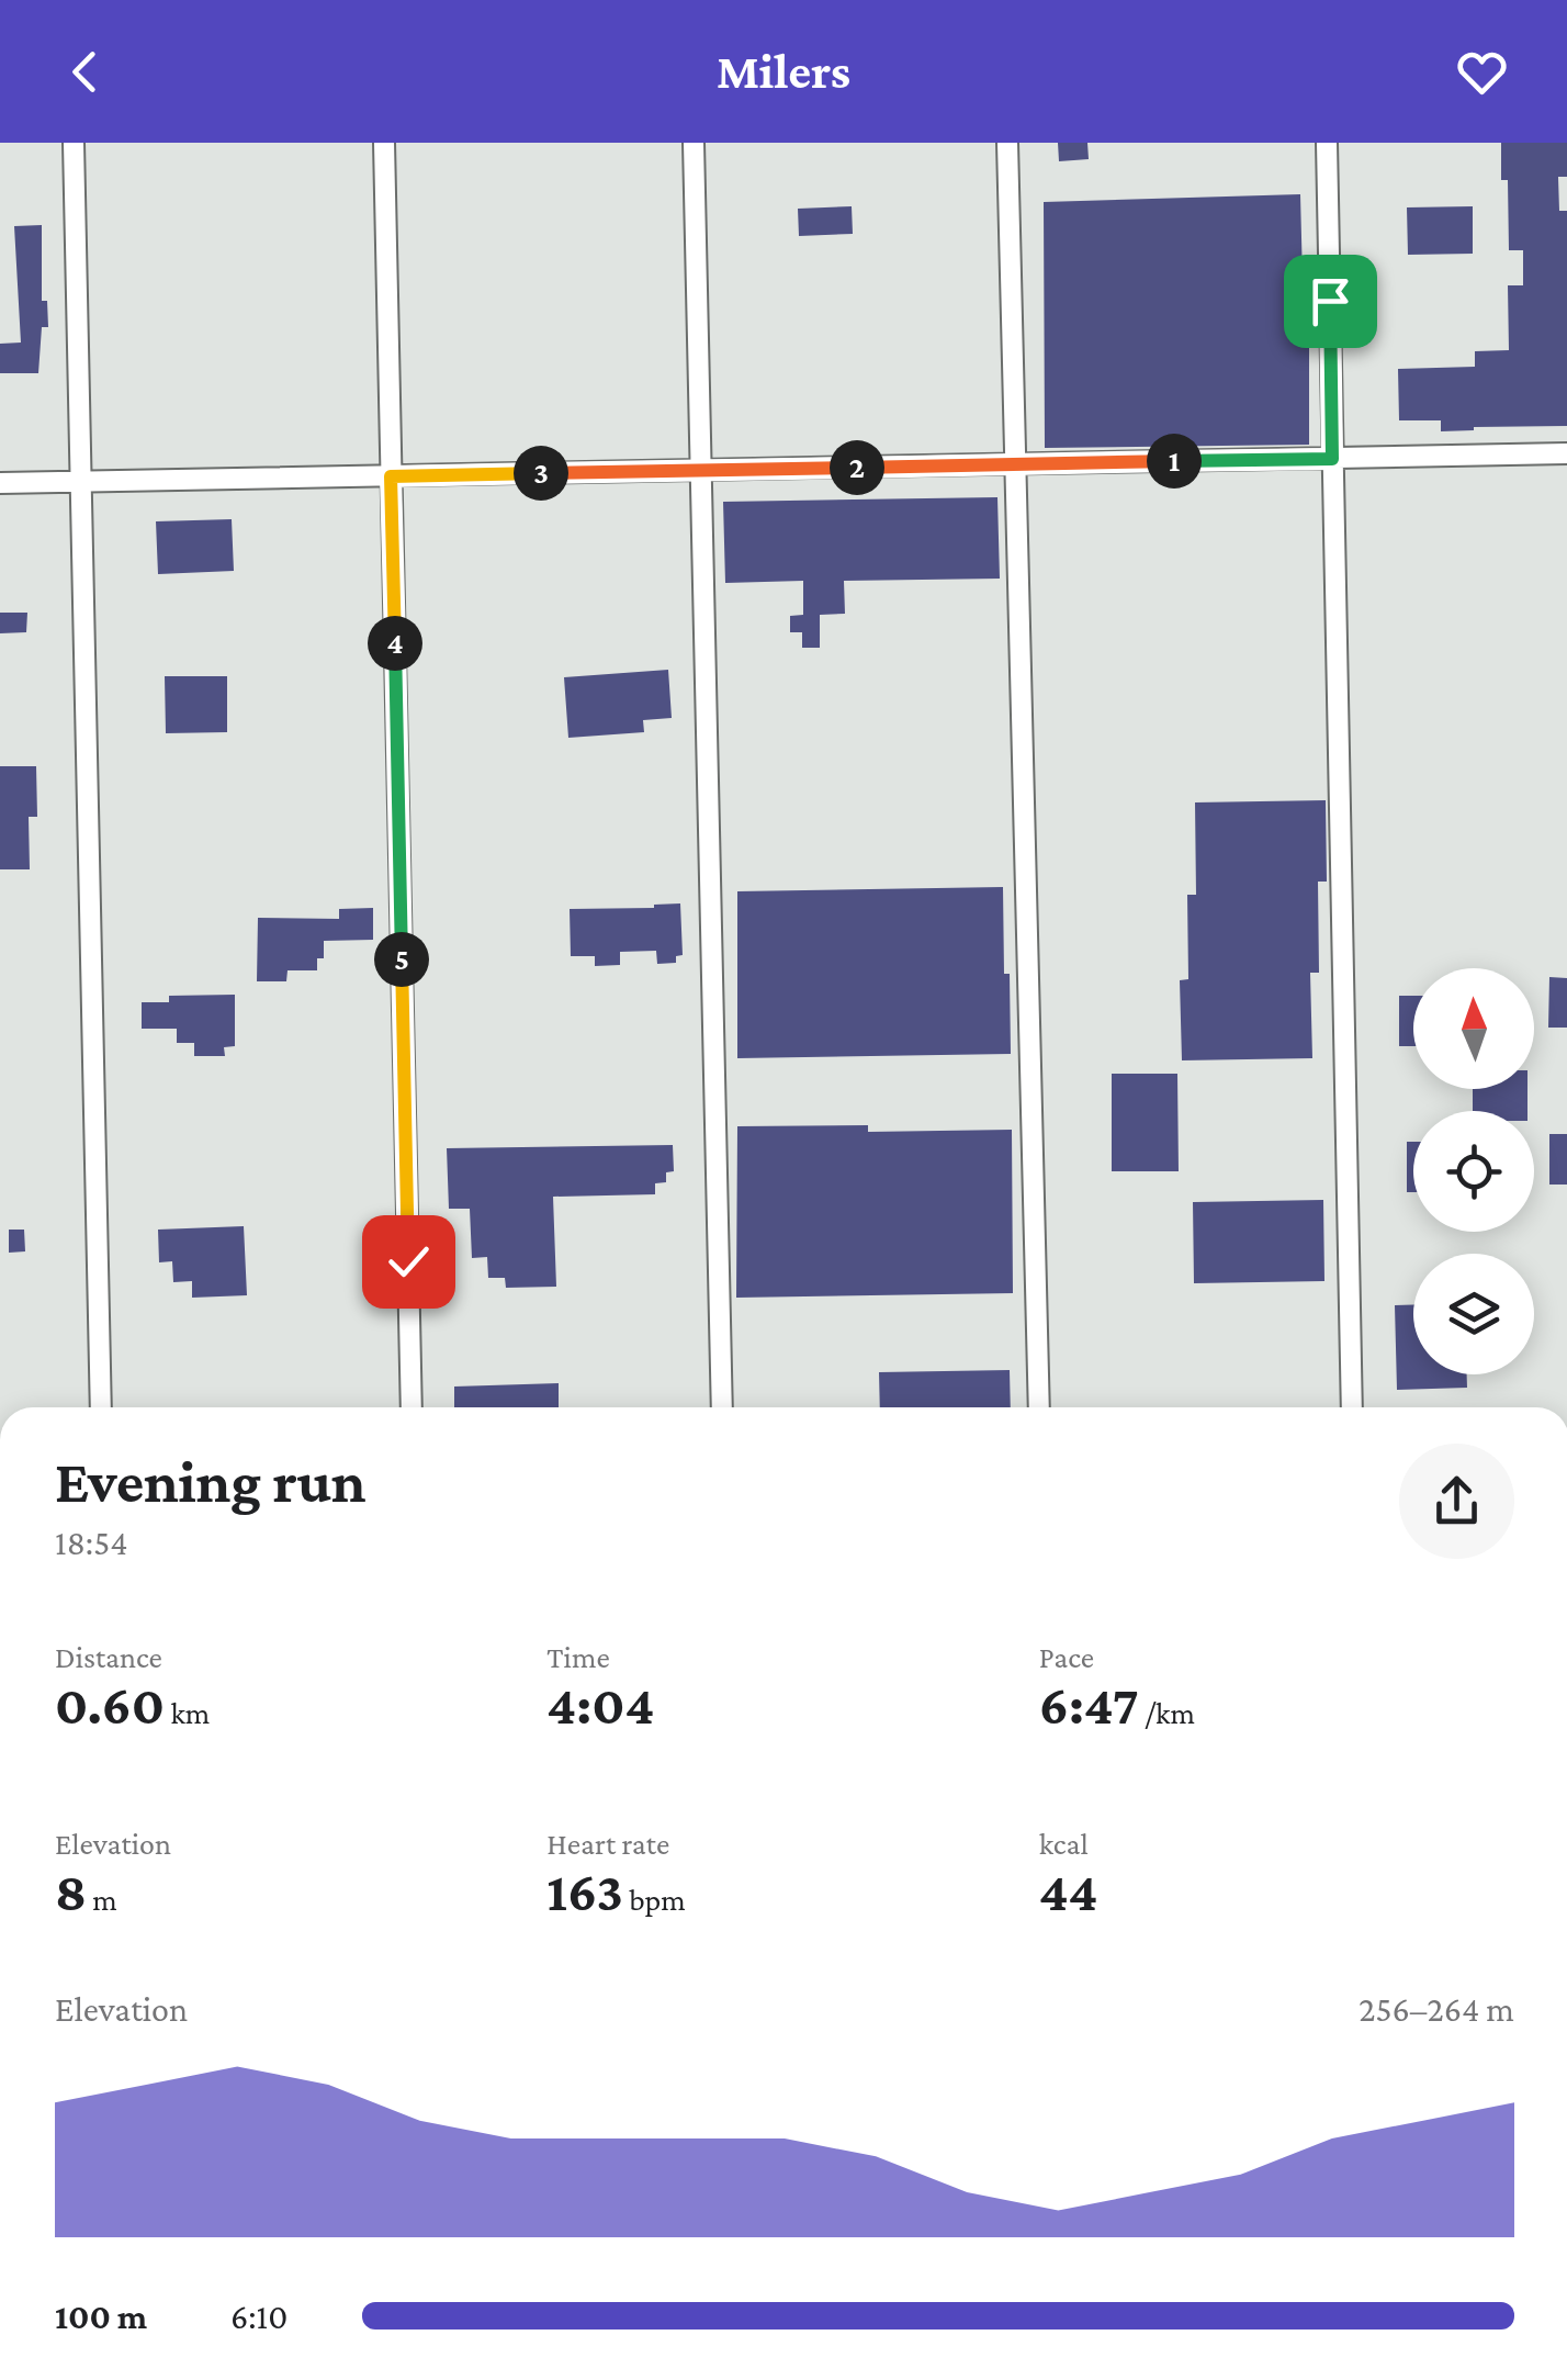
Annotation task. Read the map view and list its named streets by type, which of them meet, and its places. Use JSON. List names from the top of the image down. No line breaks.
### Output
{"north":"top","page":{"header":"Milers","pins":["1","2","3","4","5"],"heading":["Evening run","18:54"],"stats":[["Distance","0.60 km"],["Time","4:04"],["Pace","6:47 /km"],["Elevation","8 m"],["Heart rate","163 bpm"],["kcal","44"]],"chart":["Elevation","256–264 m"],"list":[{"name":"100 m","note":"6:10"}]}}
